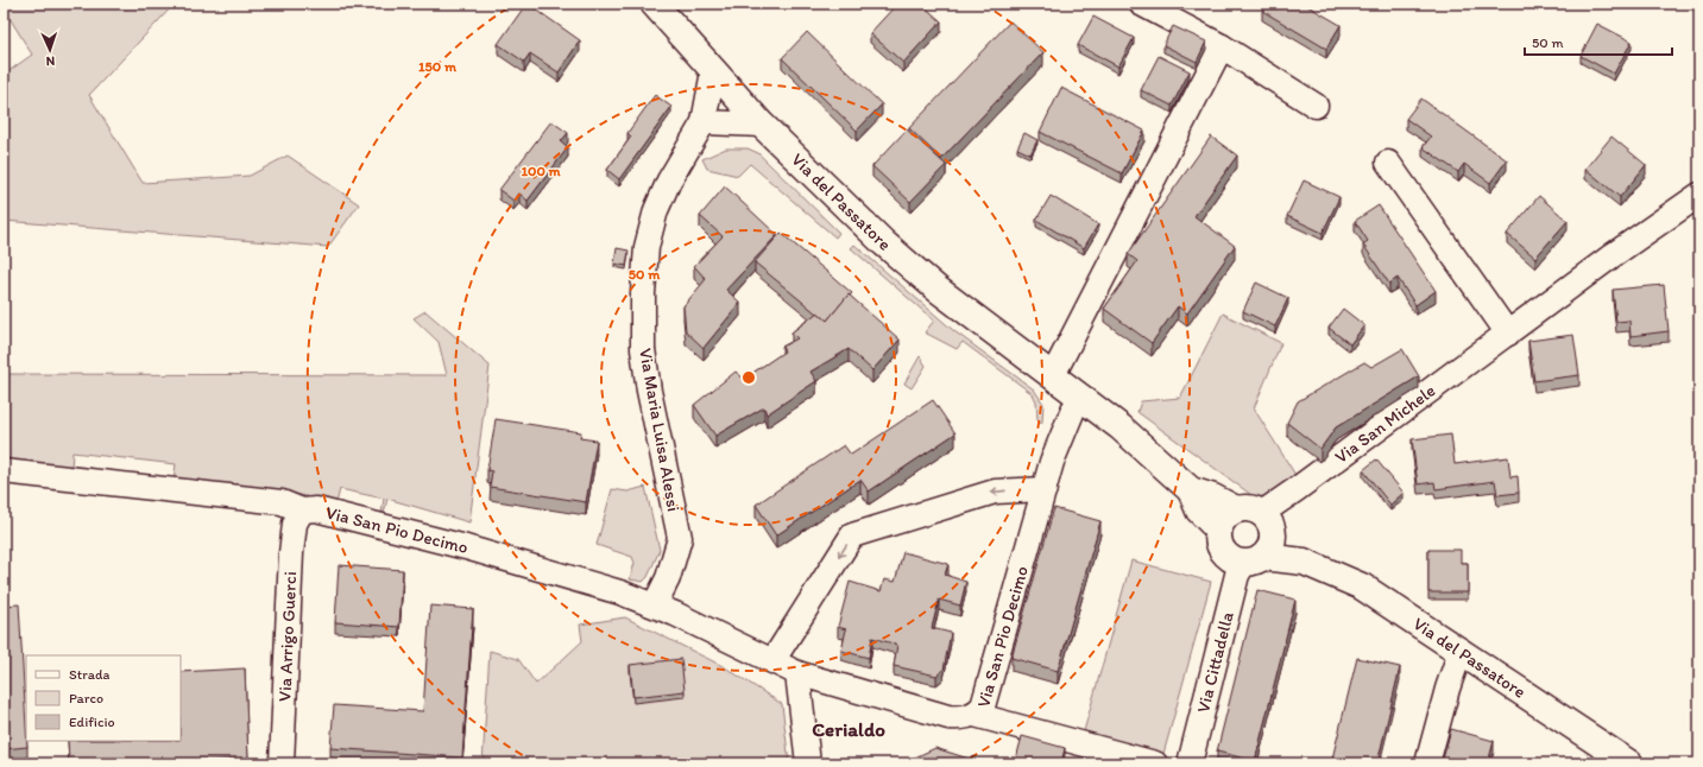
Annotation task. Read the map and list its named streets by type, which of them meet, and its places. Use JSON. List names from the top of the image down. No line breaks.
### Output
{"streets":{"street":["Via del Passatore","Via San Michele","Via Maria Luisa Alessi","Via San Pio Decimo","Via Arrigo Guerci","Via Cittadella"]},"crossings":[["Via del Passatore","Via San Michele"],["Via del Passatore","Via Maria Luisa Alessi"],["Via del Passatore","Via San Pio Decimo"],["Via del Passatore","Via Cittadella"],["Via San Michele","Via Cittadella"],["Via Maria Luisa Alessi","Via San Pio Decimo"],["Via San Pio Decimo","Via Arrigo Guerci"]],"districts":["Cerialdo"],"legend":["Strada","Parco","Edificio"],"scale_bar":"50 m","north":"bottom","rings":["150 m","100 m","50 m"]}
